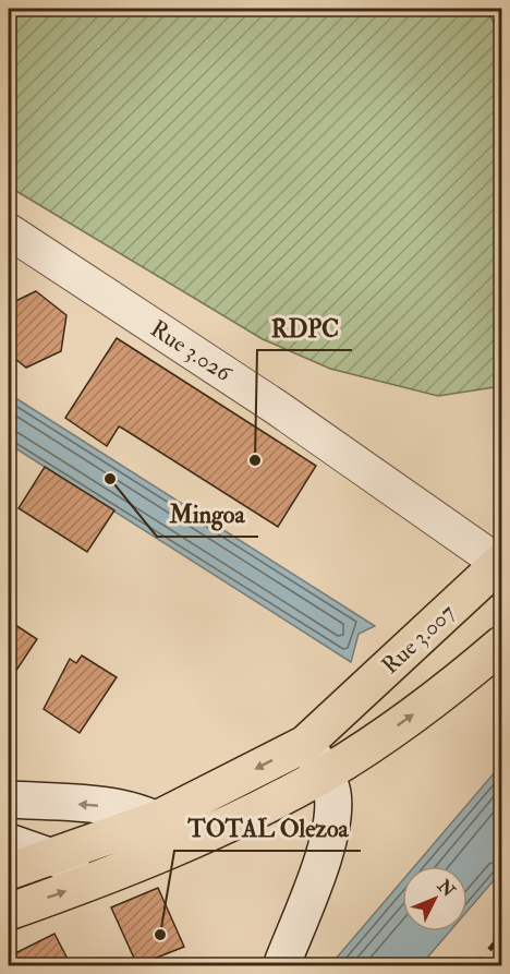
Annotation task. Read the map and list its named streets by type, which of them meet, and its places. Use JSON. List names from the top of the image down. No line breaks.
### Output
{"streets":{"main road":["Rue 3.007"],"street":["Rue 3.026"]},"crossings":[["Rue 3.026","Rue 3.007"]],"places":["RDPC","Mingoa","TOTAL Olezoa"],"north":"top right"}
